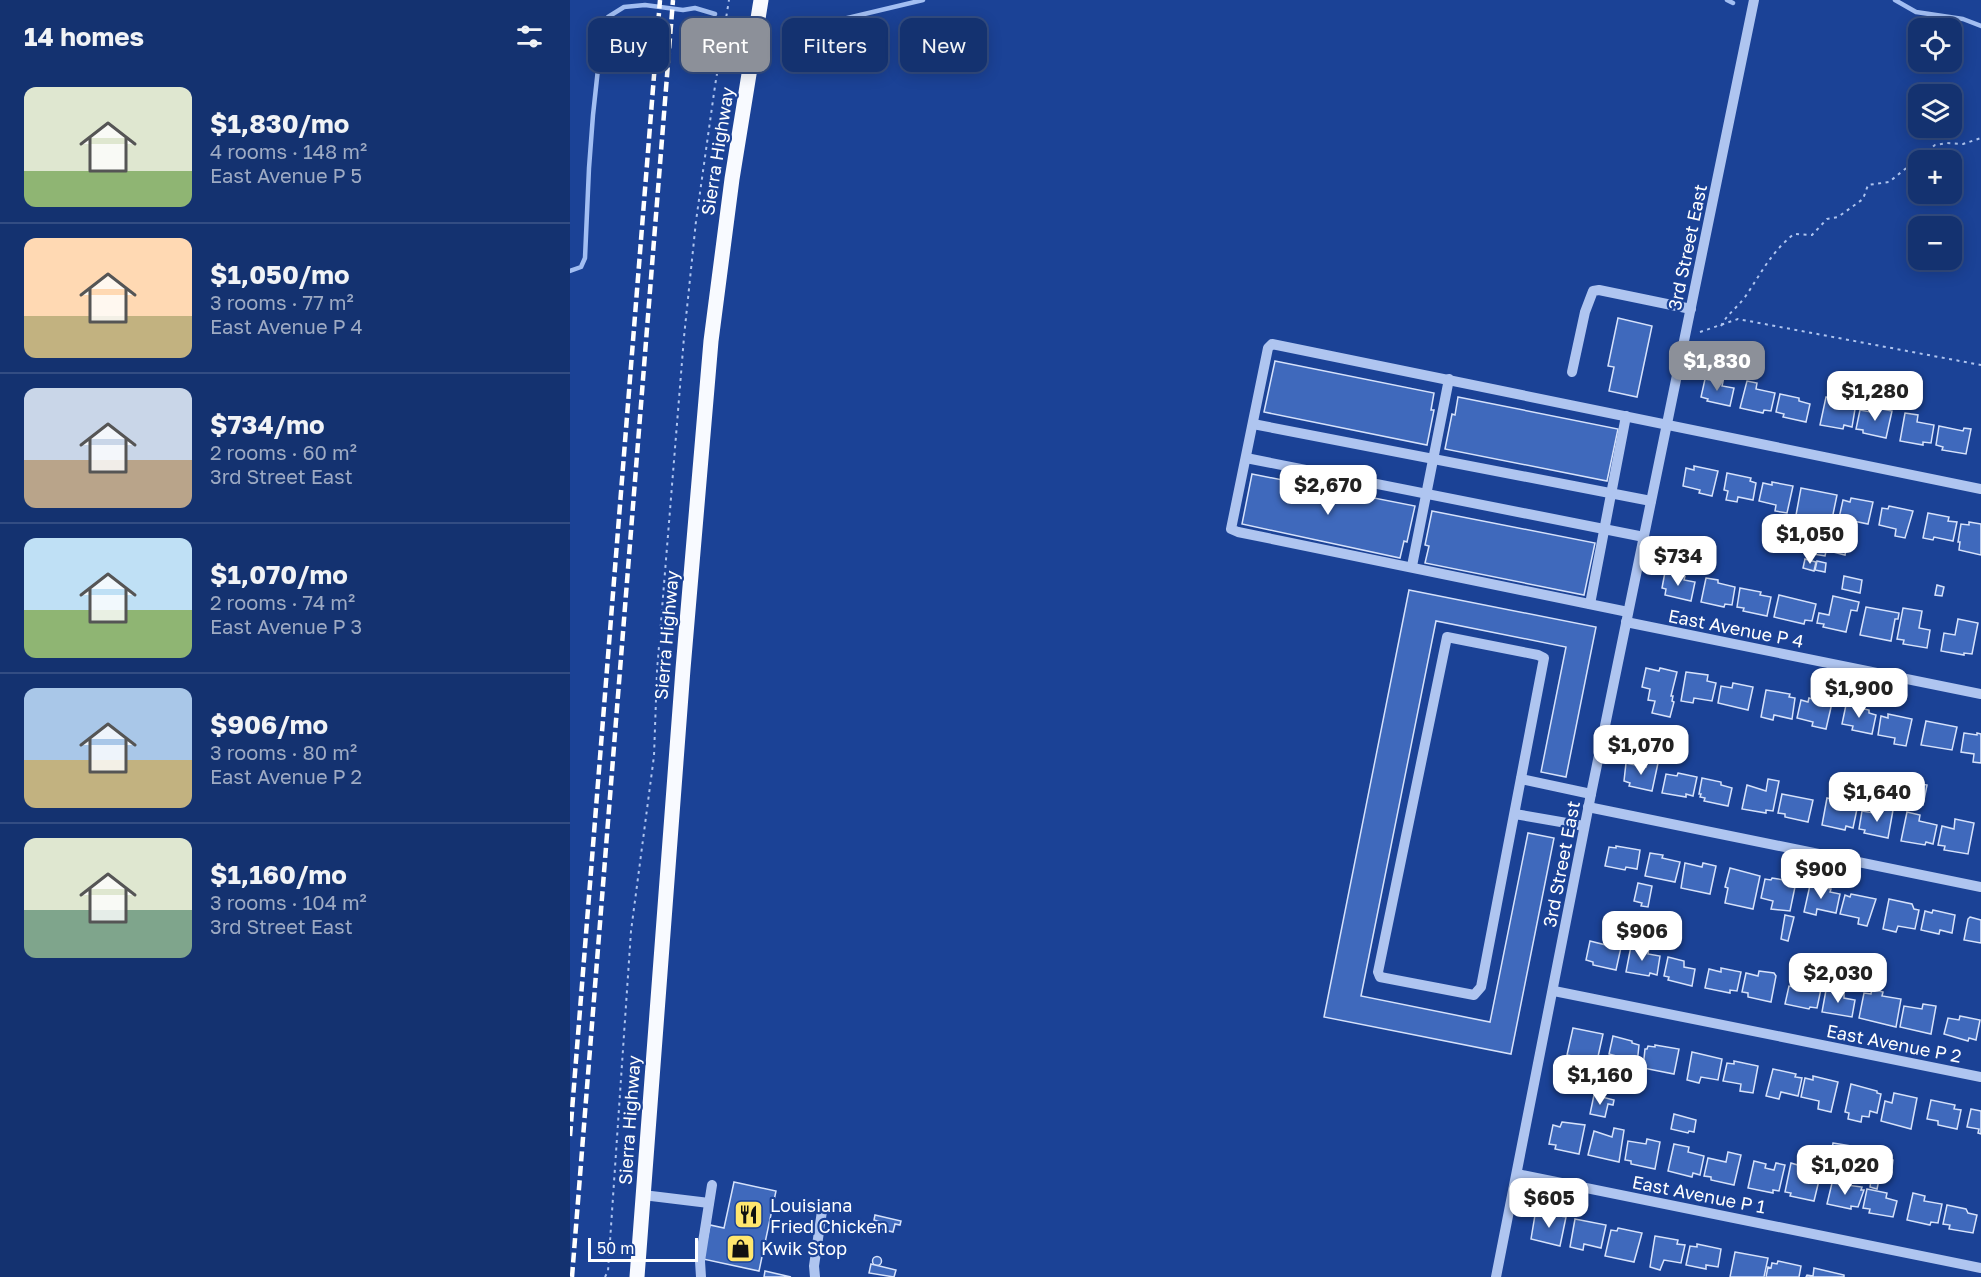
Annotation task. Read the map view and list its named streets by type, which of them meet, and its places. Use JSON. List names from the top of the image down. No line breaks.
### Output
{"streets":{"main road":["Sierra Highway"],"street":["3rd Street East","East Avenue P 4","East Avenue P 2","East Avenue P 1"]},"crossings":[["3rd Street East","East Avenue P 4"],["3rd Street East","East Avenue P 2"],["3rd Street East","East Avenue P 1"]],"places":{"restaurant":["Louisiana Fried Chicken"],"shop":["Kwik Stop"]},"scale_bar":"50 m","page":{"heading":"14 homes","map_buttons":["+","−"],"chip":["Buy","Rent","Filters","New"],"list":[{"name":"$1,830/mo","note":"4 rooms · 148 m² · East Avenue P 5"},{"name":"$1,050/mo","note":"3 rooms · 77 m² · East Avenue P 4"},{"name":"$734/mo","note":"2 rooms · 60 m² · 3rd Street East"},{"name":"$1,070/mo","note":"2 rooms · 74 m² · East Avenue P 3"},{"name":"$906/mo","note":"3 rooms · 80 m² · East Avenue P 2"},{"name":"$1,160/mo","note":"3 rooms · 104 m² · 3rd Street East"}],"price":["$1,830","$1,280","$2,670","$1,050","$734","$1,900","$1,070","$1,640","$900","$906","$2,030","$1,160","$1,020","$605"],"scale":"50 m"}}
